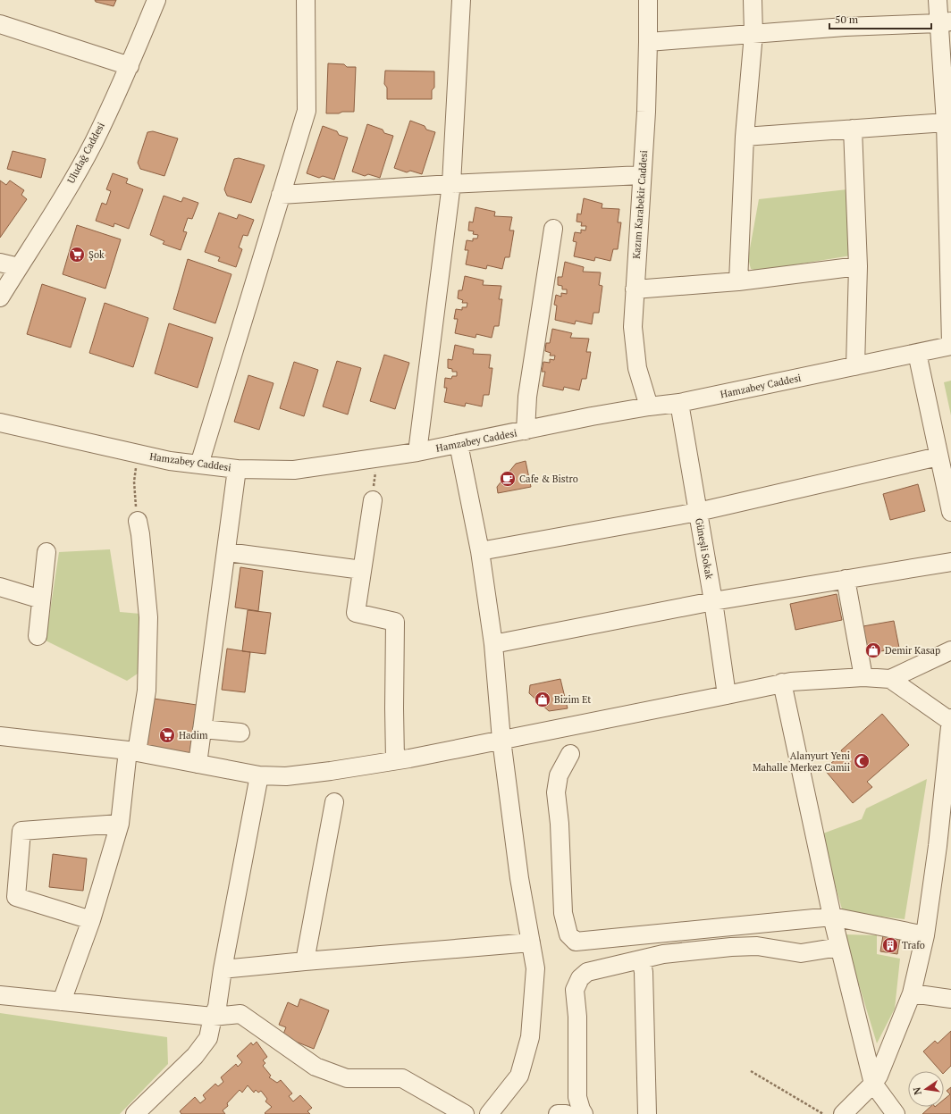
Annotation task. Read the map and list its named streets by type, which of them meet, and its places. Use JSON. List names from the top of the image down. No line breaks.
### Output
{"streets":{"street":["Uludağ Caddesi","Kazım Karabekir Caddesi","Hamzabey Caddesi","Güneşli Sokak"]},"crossings":[["Kazım Karabekir Caddesi","Hamzabey Caddesi"],["Hamzabey Caddesi","Güneşli Sokak"]],"places":{"supermarket":["Şok","Hadim"],"cafe":["Cafe & Bistro"],"shop":["Demir Kasap","Bizim Et"],"mosque":["Alanyurt Yeni Mahalle Merkez Camii"],"building":["Trafo"]},"scale_bar":"50 m","north":"left"}
